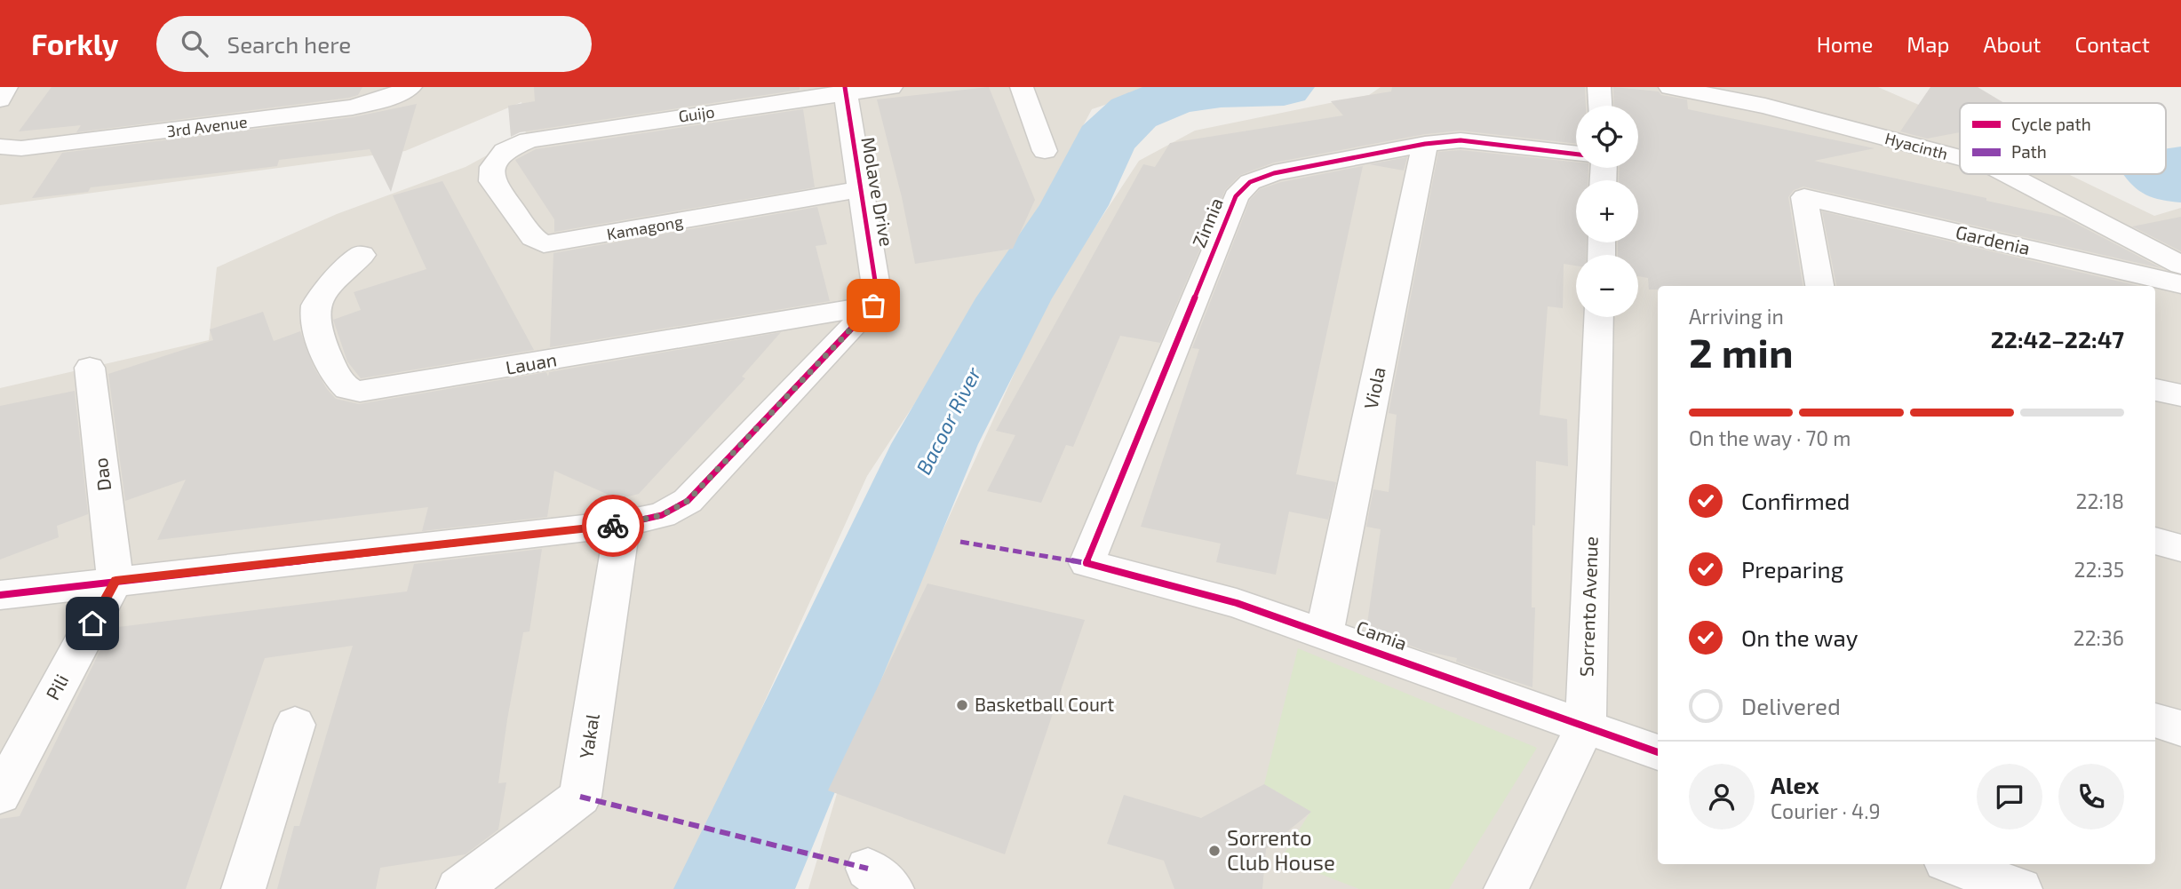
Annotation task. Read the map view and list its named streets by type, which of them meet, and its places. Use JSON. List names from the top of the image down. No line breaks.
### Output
{"streets":{"street":["Guijo","3rd Avenue","Hyacinth","Molave Drive","Zinnia","Kamagong","Gardenia","Lauan","Viola","Dao","Sorrento Avenue","Camia","Pili","Yakal"]},"crossings":[["Guijo","Molave Drive"],["Guijo","Kamagong"],["Molave Drive","Kamagong"],["Molave Drive","Lauan"],["Zinnia","Viola"],["Zinnia","Camia"],["Viola","Camia"],["Dao","Pili"],["Sorrento Avenue","Camia"]],"water":["Bacoor River"],"places":["Basketball Court","Sorrento Club House"],"legend":["Cycle path","Path"],"page":{"header":"Forkly","search":"Search here","nav":["Home","Map","About","Contact"],"map_buttons":["+","−"],"heading":["2 min","Arriving in","22:42–22:47"],"panel":["Alex","Courier · 4.9"],"bar":"On the way · 70 m","list":[["Confirmed","22:18"],["Preparing","22:35"],["On the way","22:36"],"Delivered"]}}
